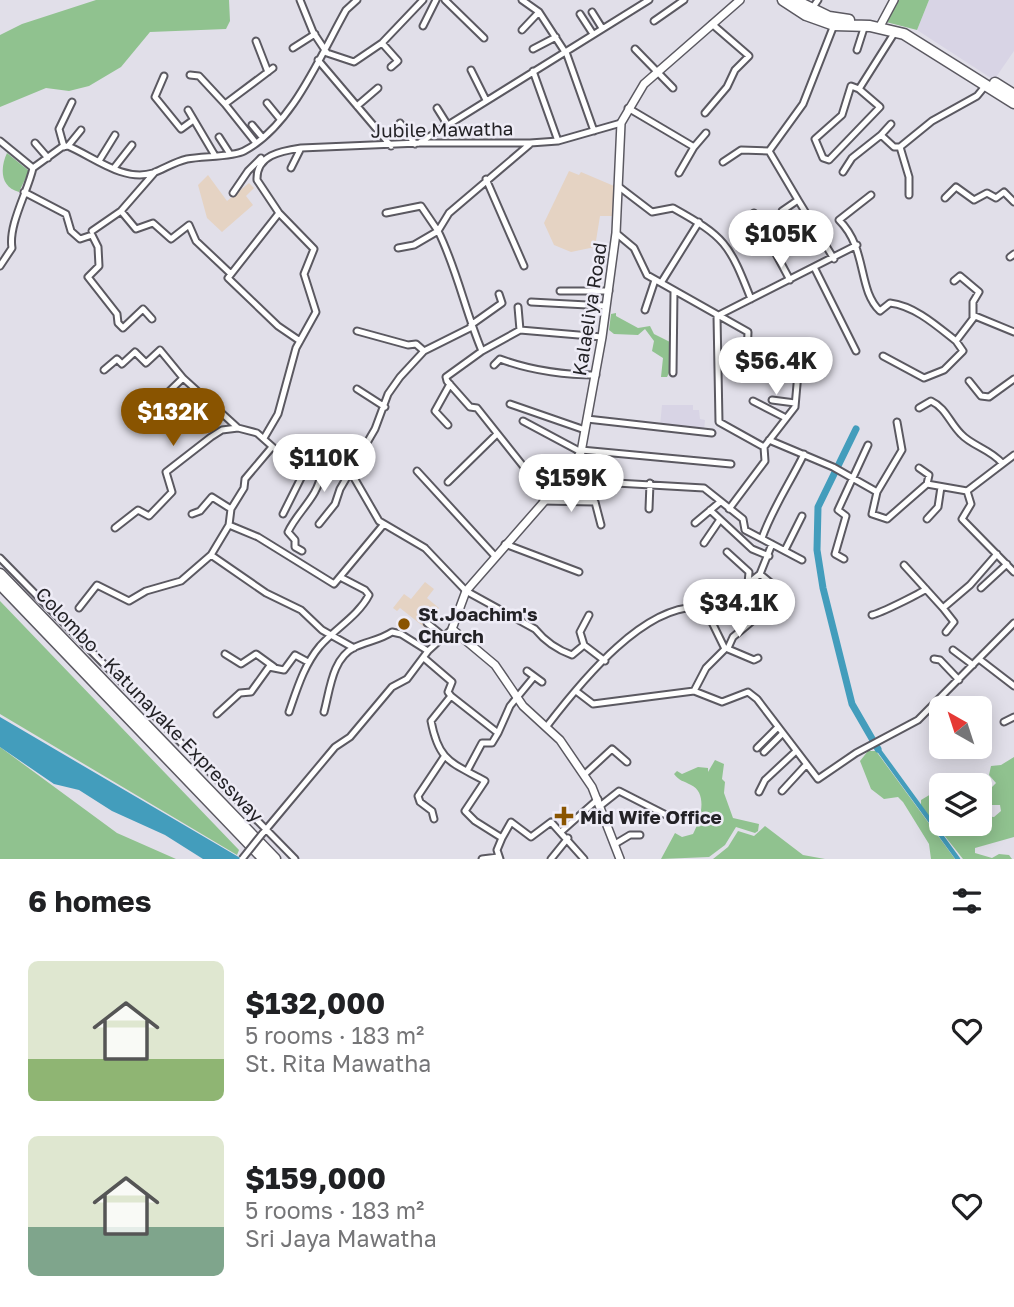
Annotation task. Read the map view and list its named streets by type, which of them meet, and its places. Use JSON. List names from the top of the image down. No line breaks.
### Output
{"streets":{"highway":["Colombo - Katunayake Expressway"],"street":["Jubile Mawatha","Kalaeliya Road"]},"crossings":[["Jubile Mawatha","Kalaeliya Road"]],"places":{"other":["St.Joachim's Church"],"health":["Mid Wife Office"]},"north":"top left","page":{"price":["$105K","$56.4K","$132K","$110K","$159K","$34.1K"],"heading":"6 homes","list":[{"name":"$132,000","note":"5 rooms · 183 m² · St. Rita Mawatha"},{"name":"$159,000","note":"5 rooms · 183 m² · Sri Jaya Mawatha"}]}}
